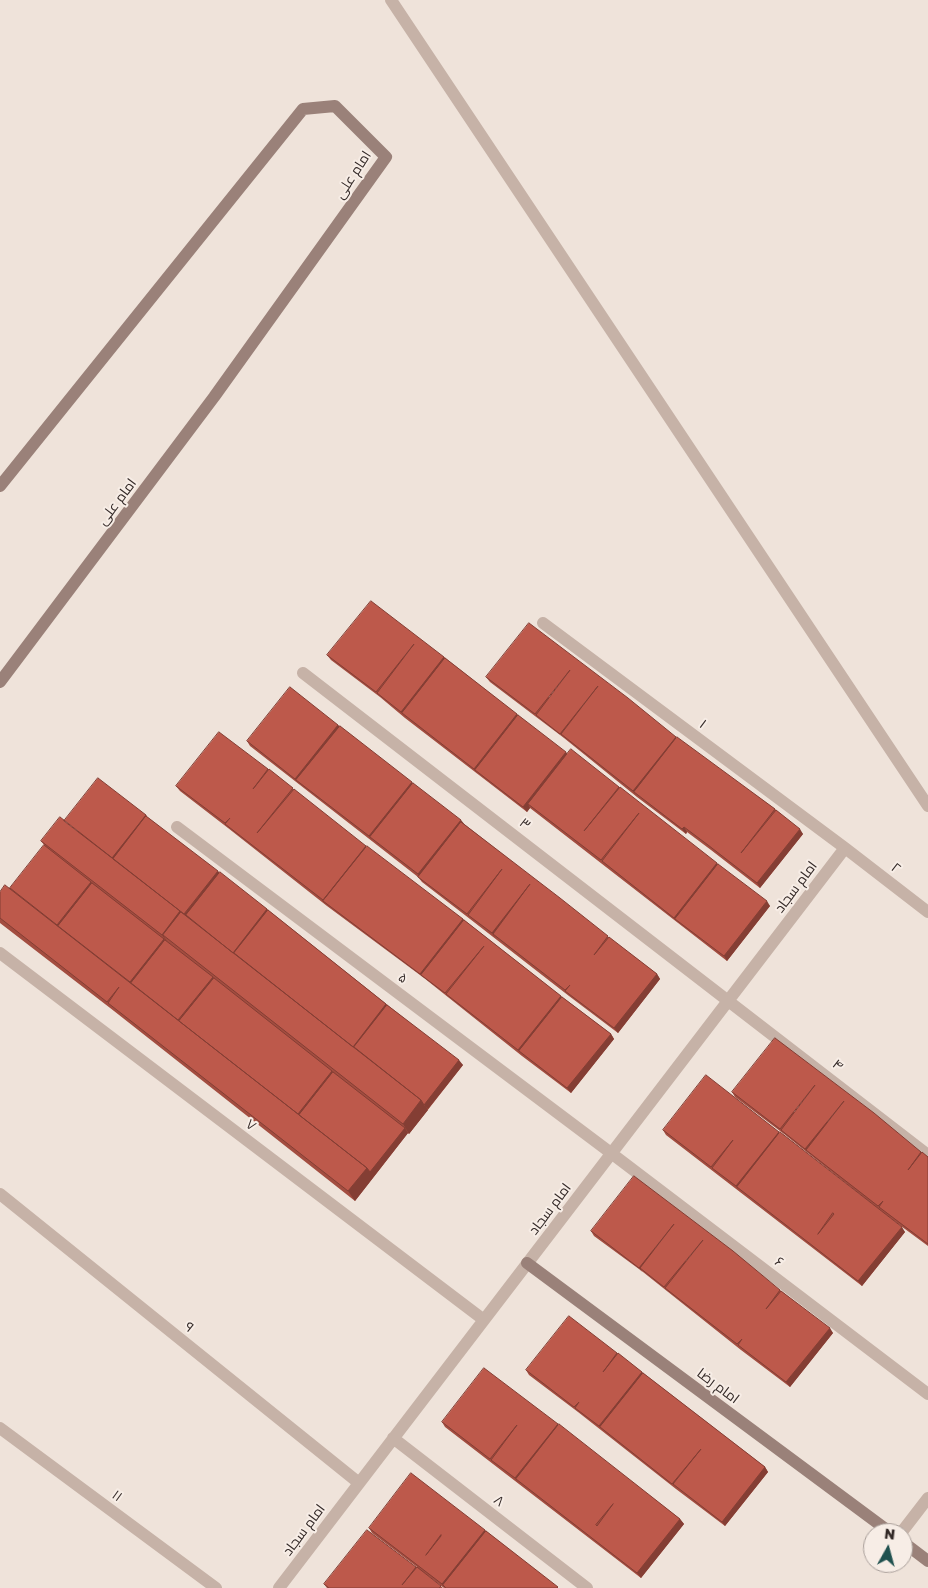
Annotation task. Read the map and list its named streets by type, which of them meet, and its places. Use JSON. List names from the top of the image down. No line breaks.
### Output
{"streets":{"street":["امام علی","۱","۳","۲","امام سجاد","۵","۴","۷","۶","۹","امام رضا","۱۱","۸"]},"crossings":[["۱","۲"],["۱","امام سجاد"],["۳","امام سجاد"],["۳","۴"],["۲","امام سجاد"],["امام سجاد","۵"],["امام سجاد","۴"],["امام سجاد","۷"],["امام سجاد","۶"],["امام سجاد","۹"],["امام سجاد","امام رضا"],["امام سجاد","۸"],["۵","۶"]],"north":"top"}
